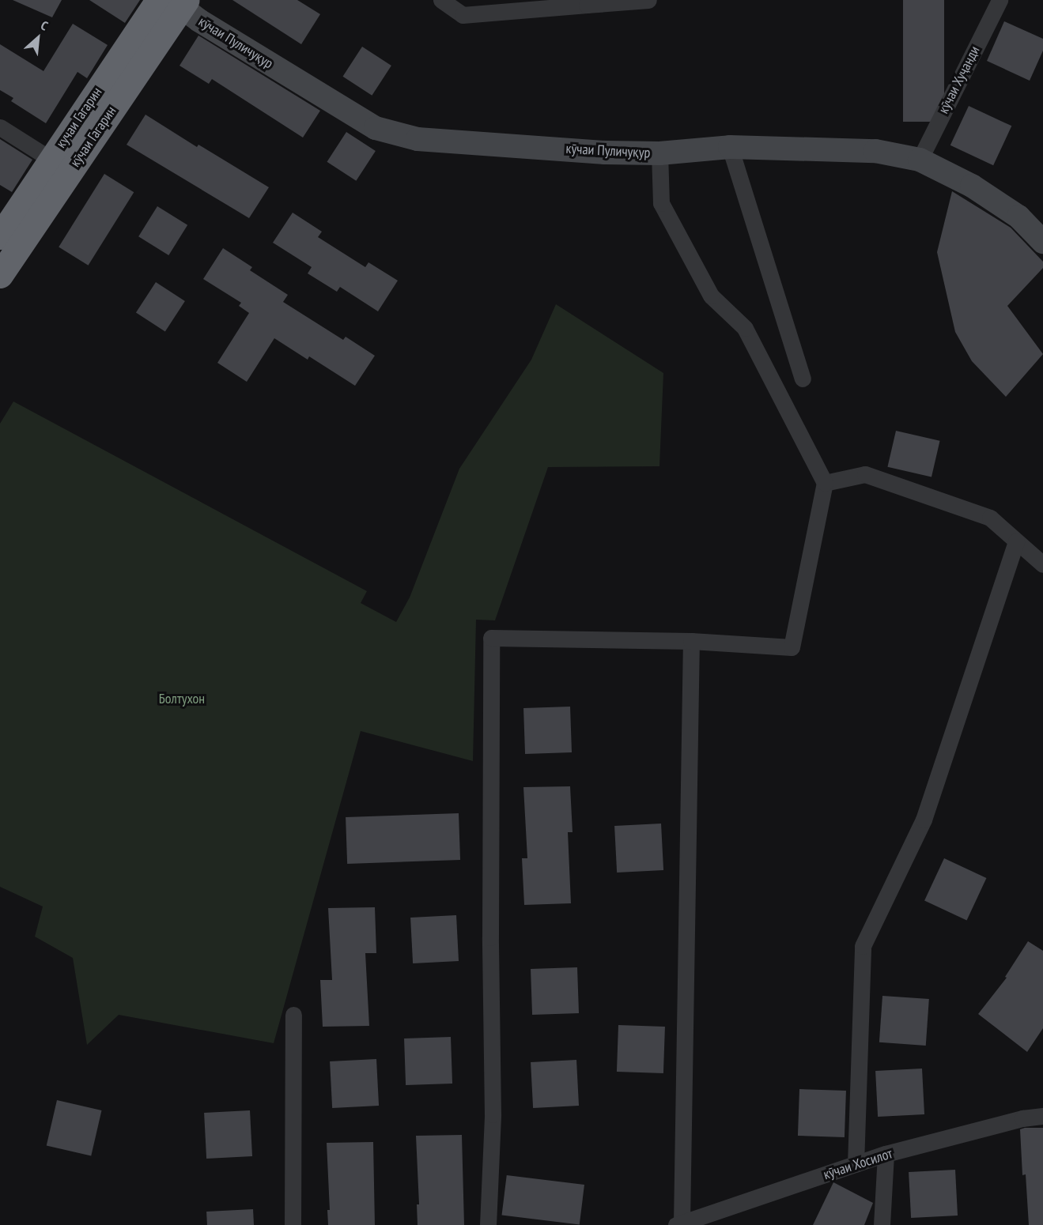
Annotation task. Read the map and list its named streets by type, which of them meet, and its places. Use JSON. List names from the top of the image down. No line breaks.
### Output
{"streets":{"highway":["кучаи Гагарин","кӯчаи Гагарин"],"street":["кӯчаи Пуличуқур","кӯчаи Хуҷанди","кӯчаи Хосилот"]},"crossings":[["кӯчаи Пуличуқур","кӯчаи Хуҷанди"],["кӯчаи Пуличуқур","кучаи Гагарин"],["кӯчаи Пуличуқур","кӯчаи Гагарин"],["кучаи Гагарин","кӯчаи Гагарин"]],"parks":["Болтухон"],"north":"top right"}
